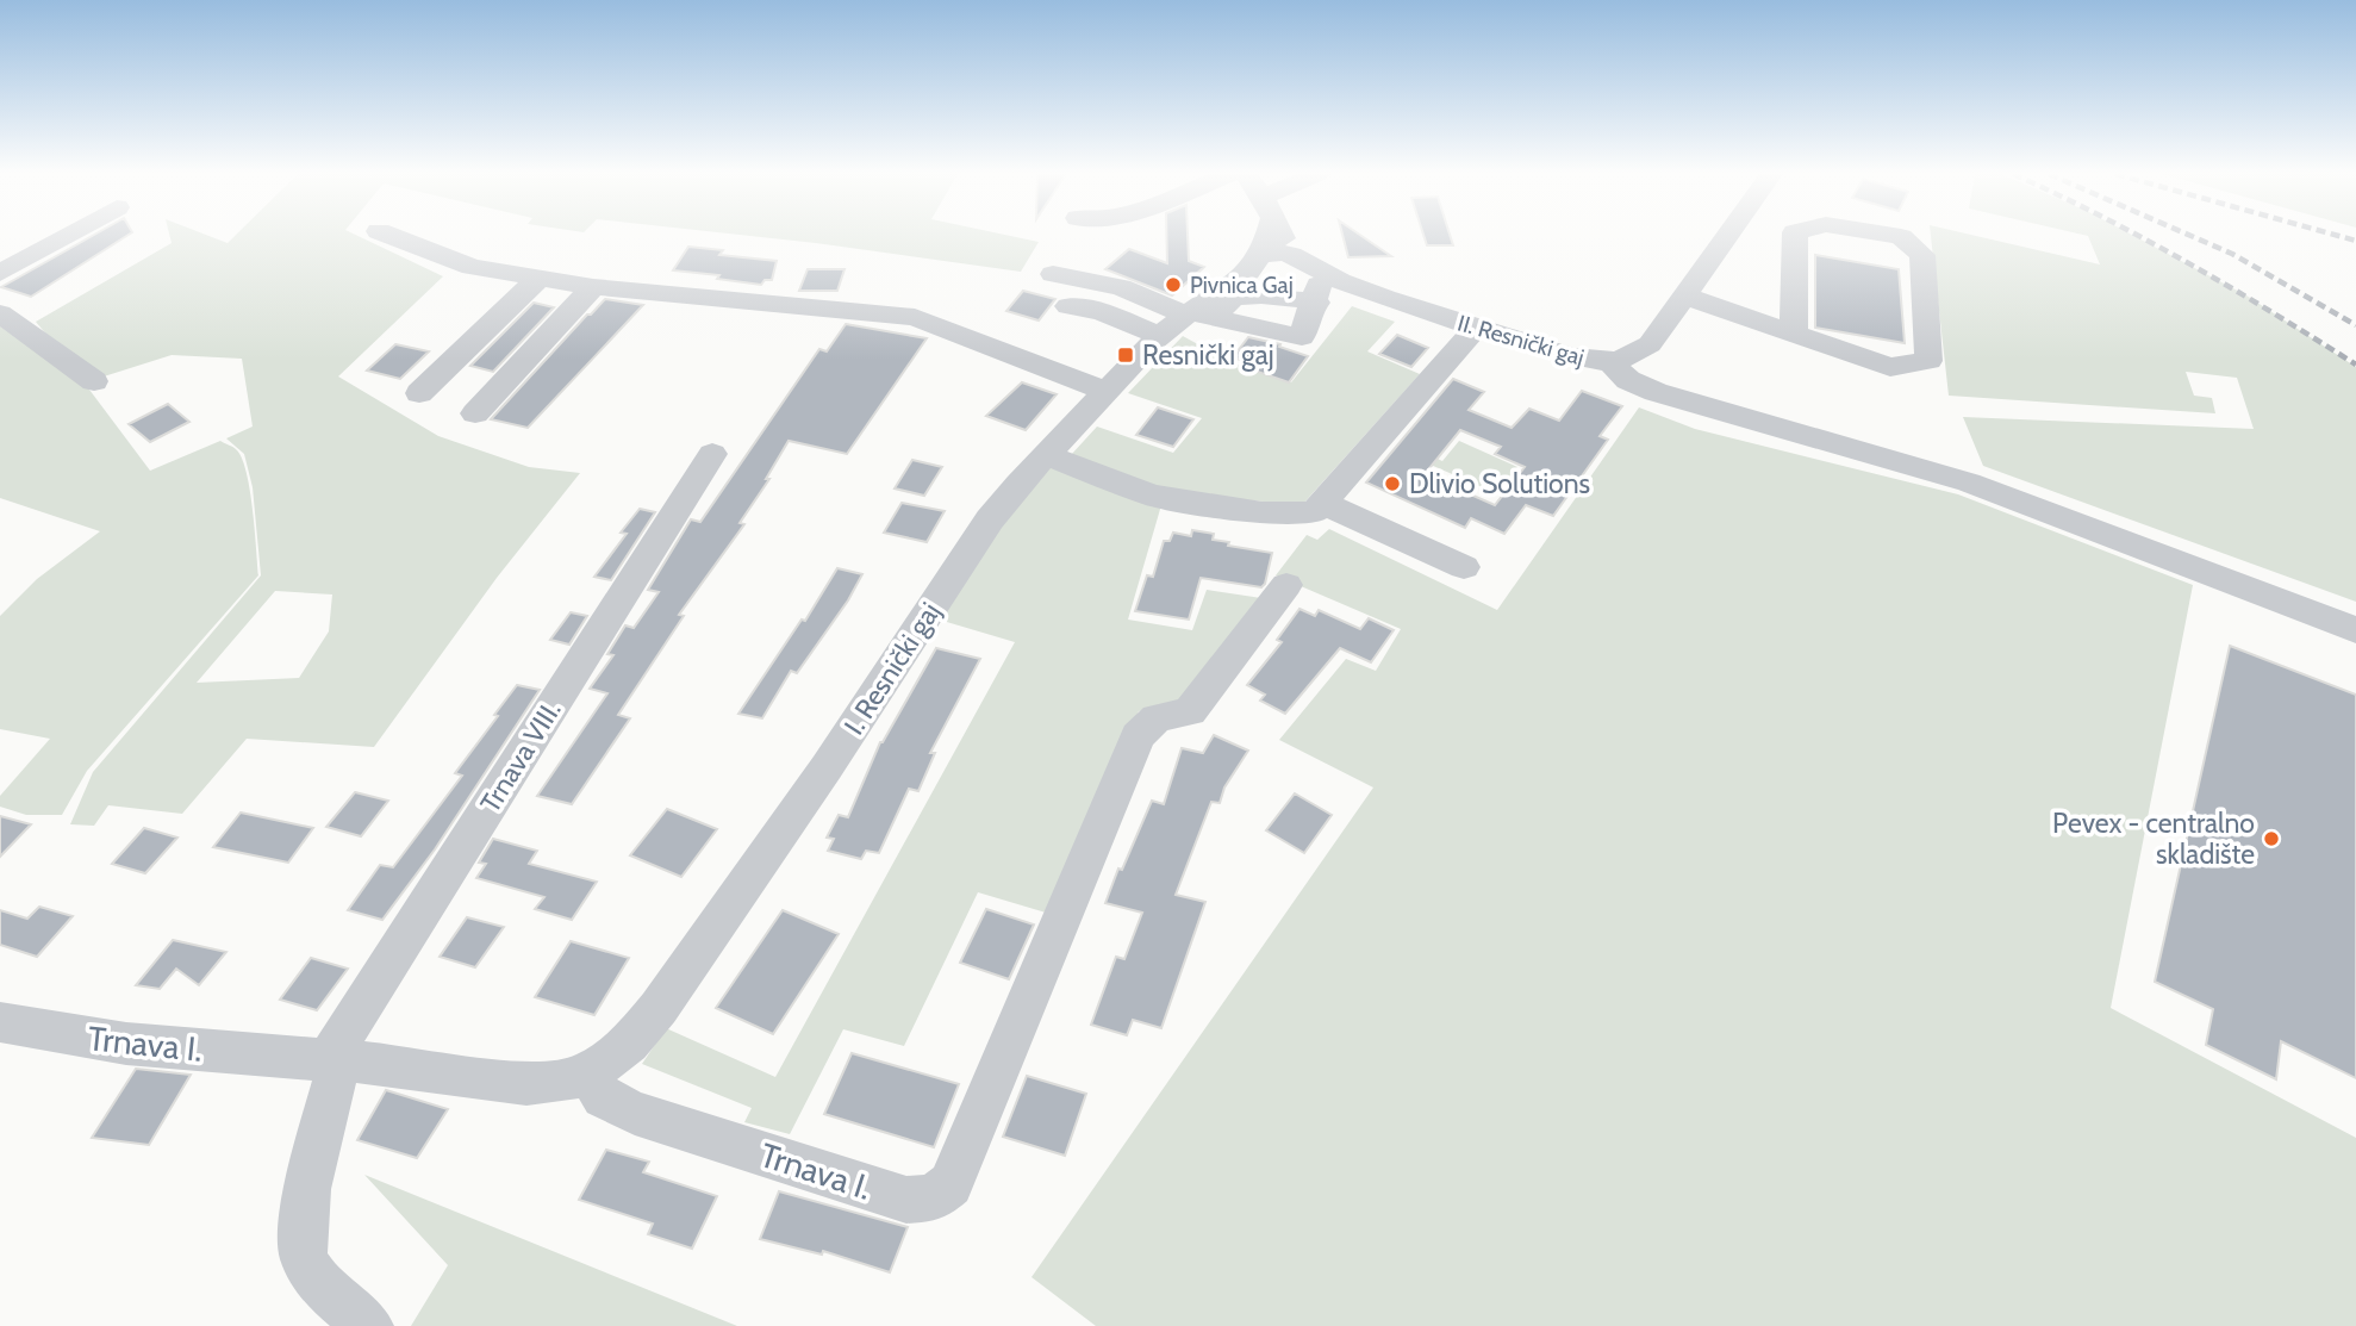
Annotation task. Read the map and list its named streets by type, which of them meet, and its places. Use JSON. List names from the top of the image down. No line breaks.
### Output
{"streets":{"street":["II. Resnički gaj","I. Resnički gaj","Trnava VIII.","Trnava I."]},"crossings":[["I. Resnički gaj","Trnava I."],["Trnava VIII.","Trnava I."]],"places":{"other":["Pivnica Gaj","Dlivio Solutions","Pevex - centralno skladište"],"transit":["Resnički gaj"]}}
